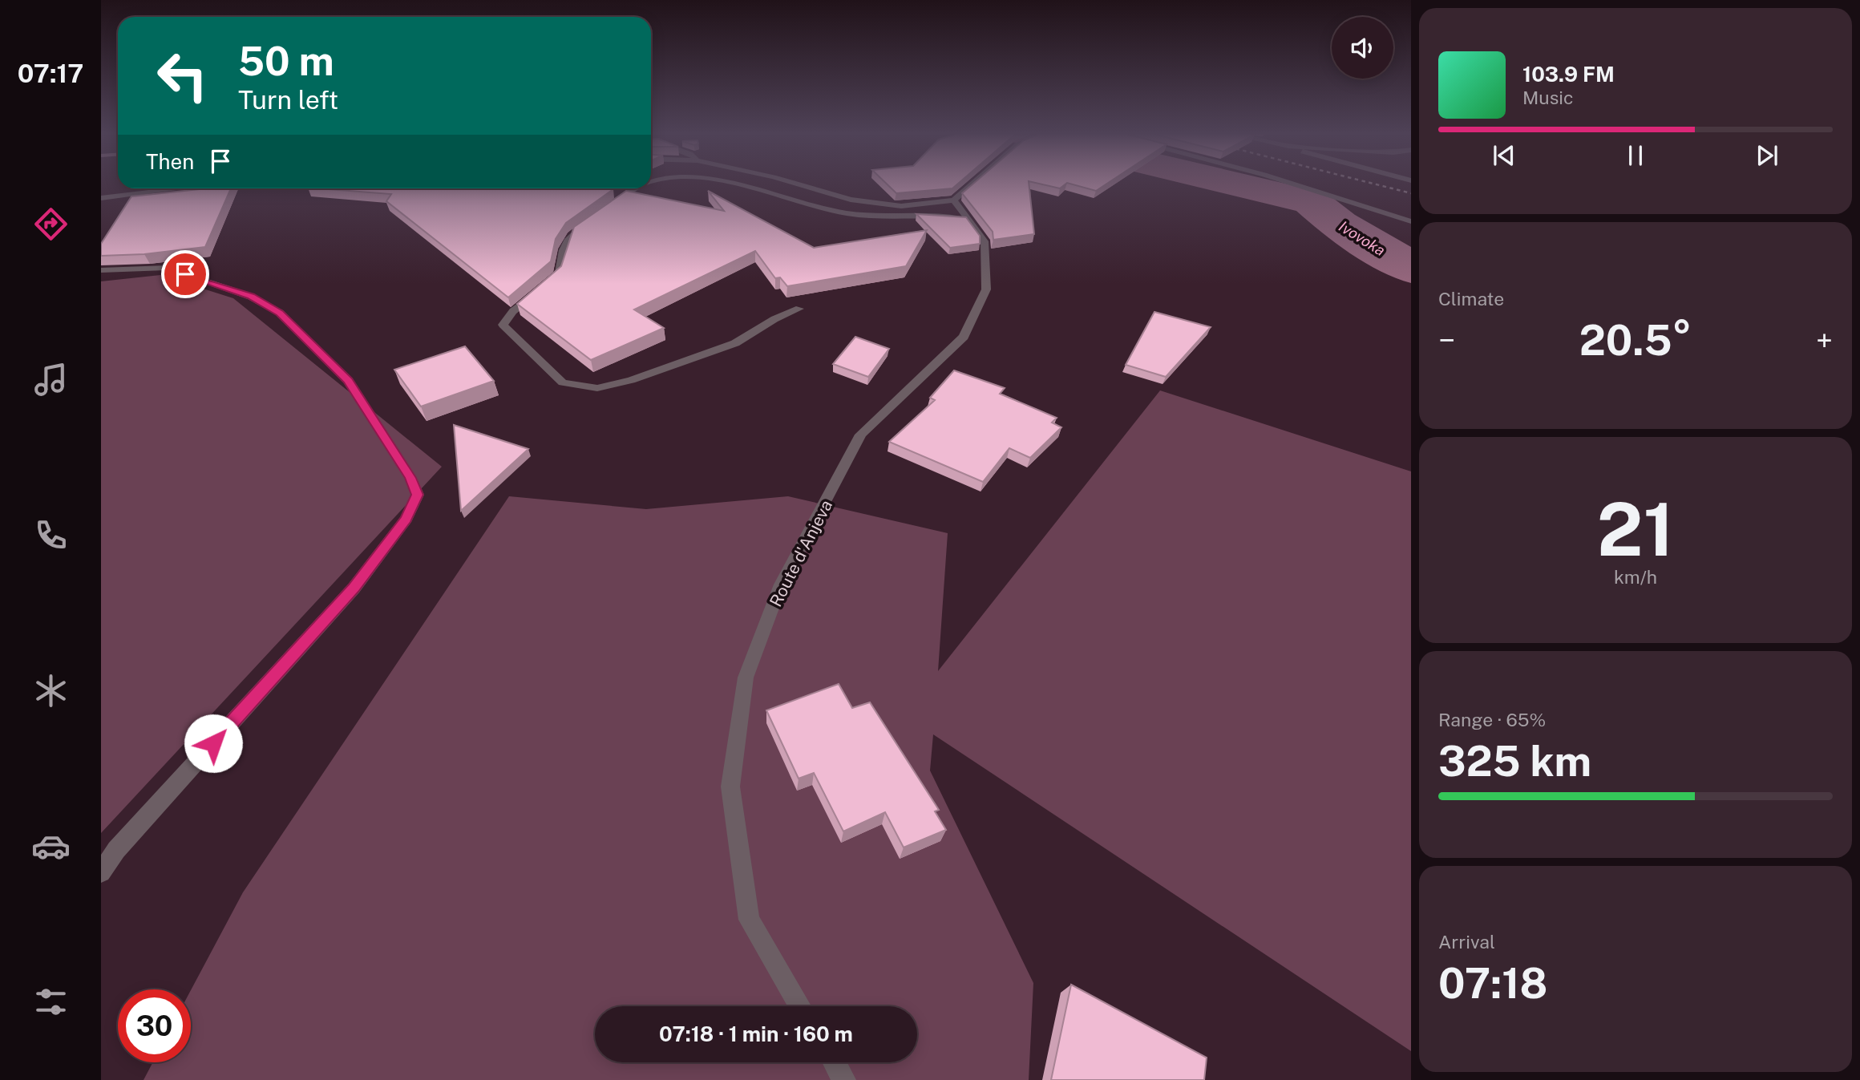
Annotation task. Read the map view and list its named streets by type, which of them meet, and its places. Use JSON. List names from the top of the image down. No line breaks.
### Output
{"streets":{"street":["Route d'Anjeva"]},"water":["Ivovoka"],"page":{"tabs":"07:17","turn":["50 m","Turn left"],"song":["103.9 FM","Music"],"then":"Then","tile":["Climate",["21","km/h"],["Range · 65%","325 km"],["Arrival","07:18"]],"heat":["−","20.5°","+"],"limit":"30","trip":"07:18 · 1 min · 160 m"}}
